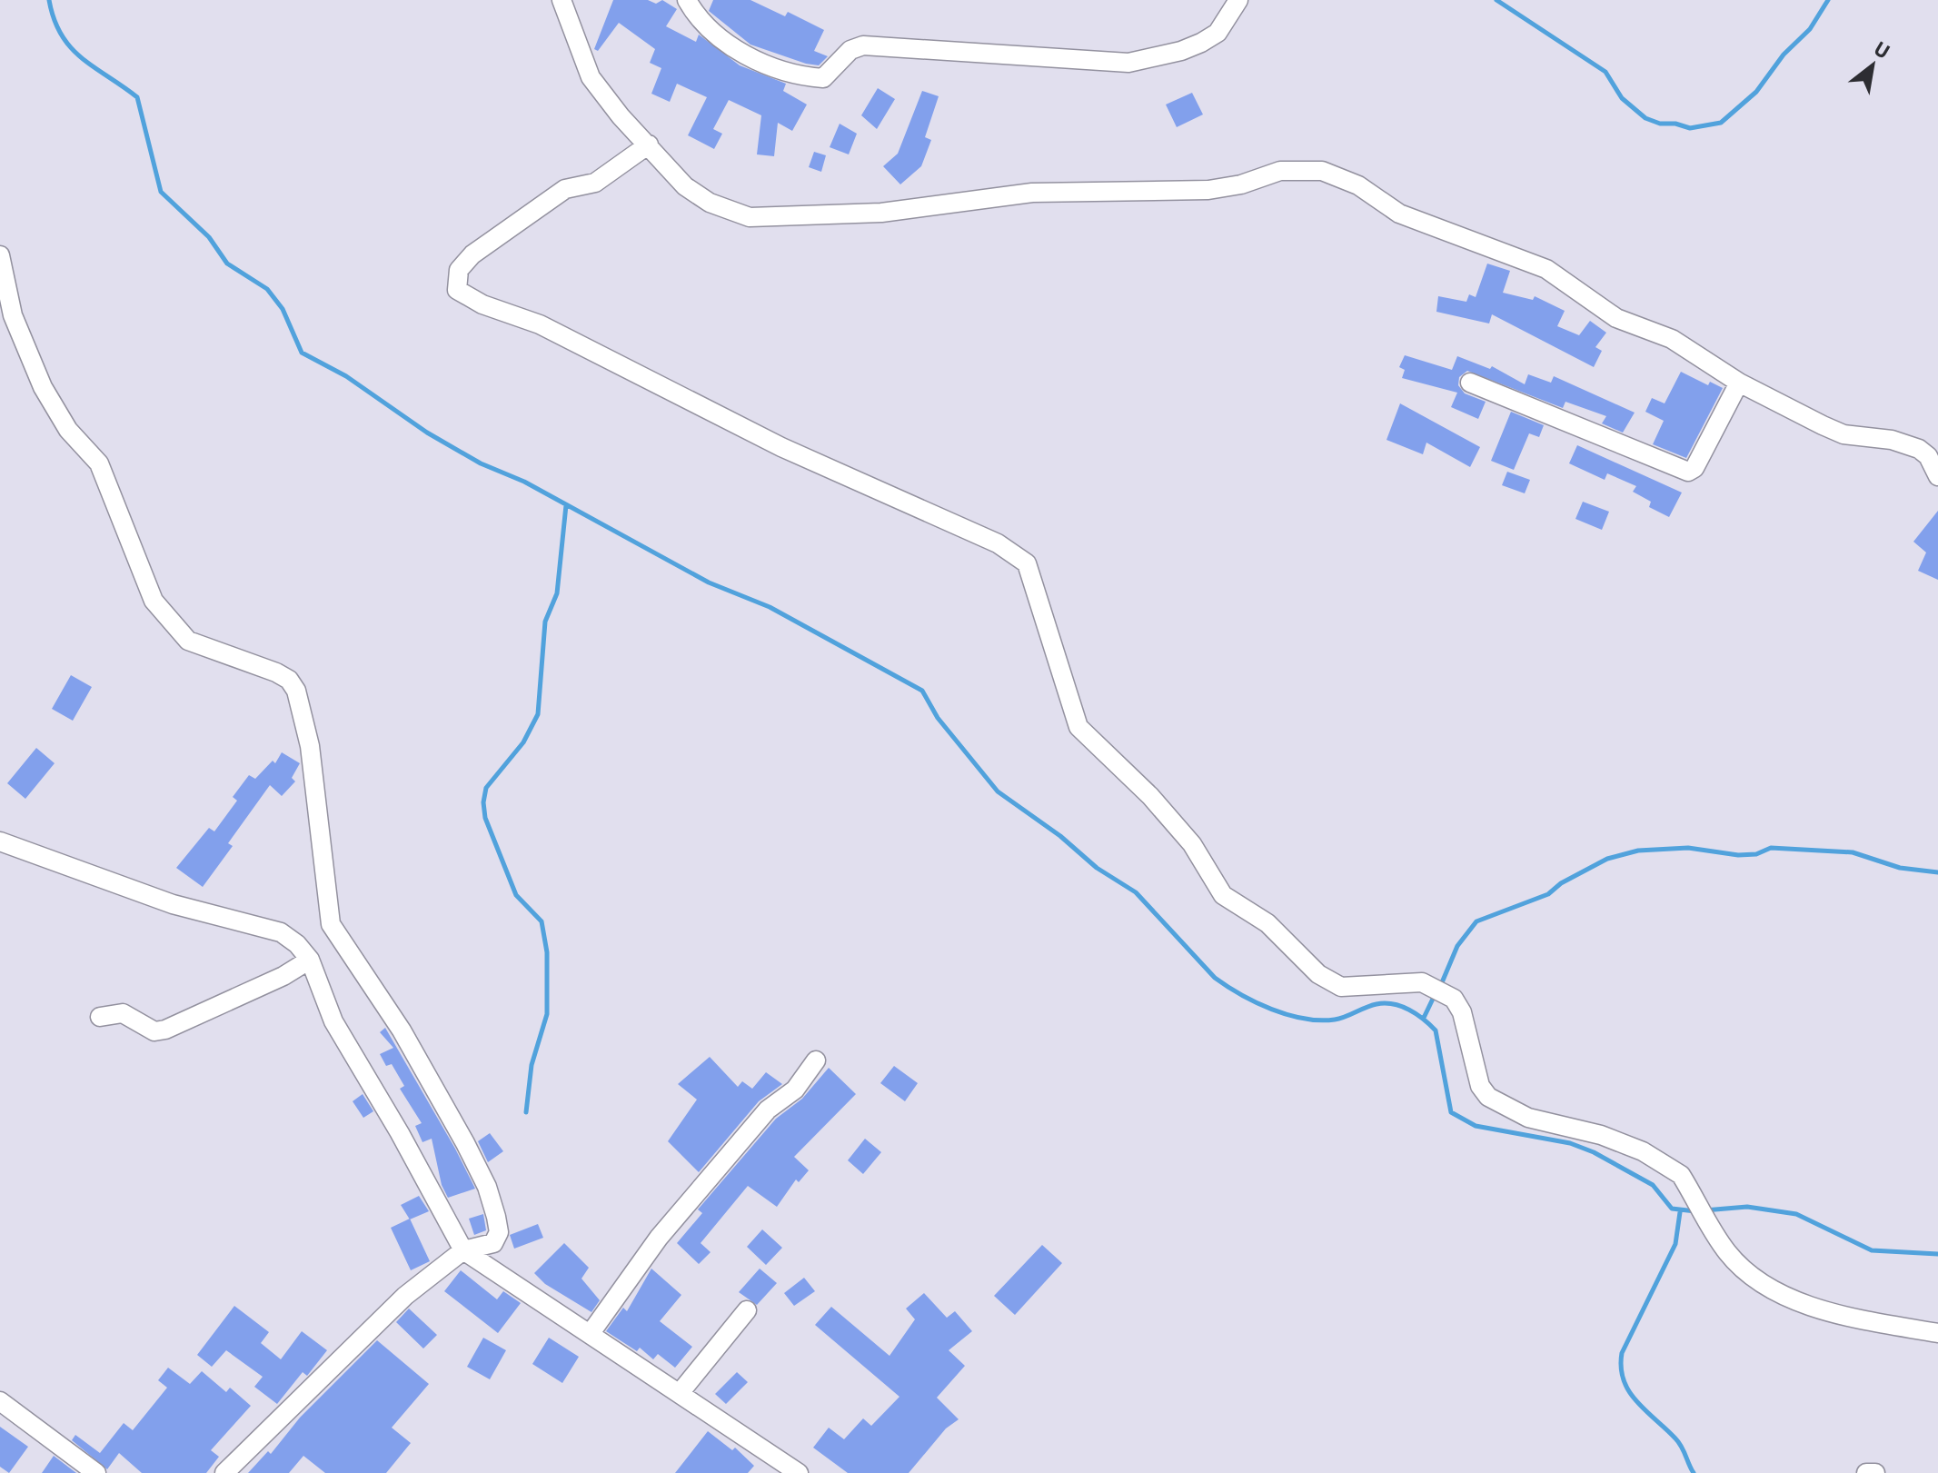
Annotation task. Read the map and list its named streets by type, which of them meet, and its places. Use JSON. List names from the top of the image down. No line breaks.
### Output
{"north":"top right"}
